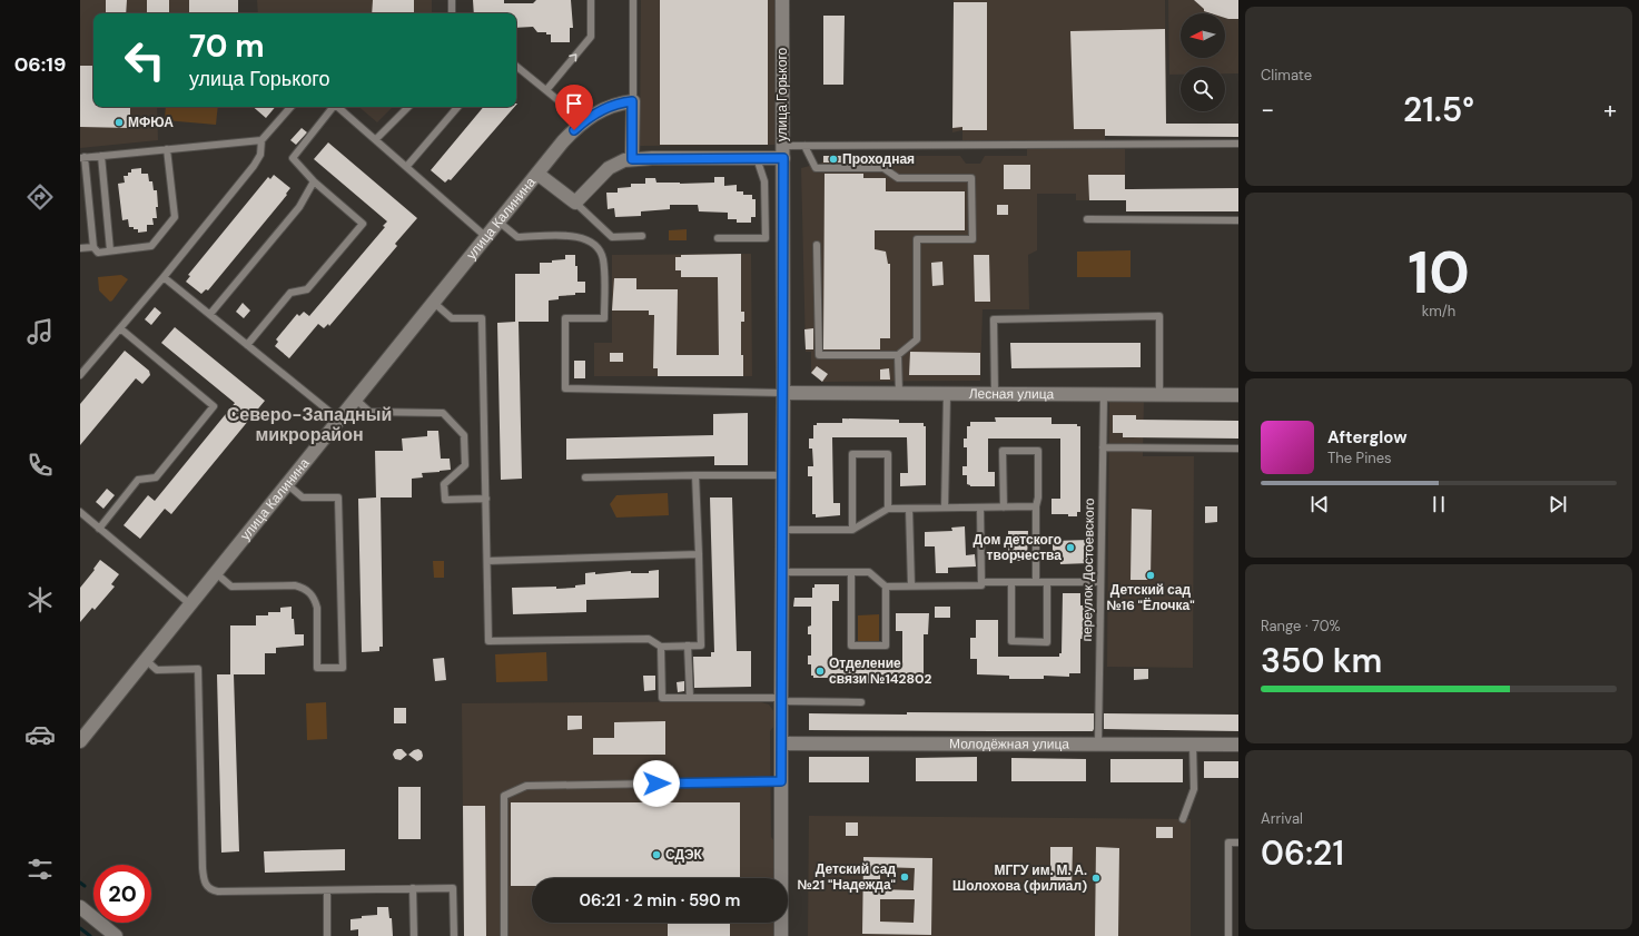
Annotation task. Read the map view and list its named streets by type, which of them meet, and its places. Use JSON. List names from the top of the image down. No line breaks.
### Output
{"streets":{"street":["улица Горького","улица Калинина","Лесная улица","Молодёжная улица"],"lane":["переулок Достоевского"]},"crossings":[["улица Горького","Лесная улица"],["улица Горького","Молодёжная улица"],["Лесная улица","переулок Достоевского"],["переулок Достоевского","Молодёжная улица"]],"districts":["Северо-Западный микрорайон"],"places":["МФЮА","Проходная","Дом детского творчества","Детский сад №16 \"Ёлочка\"","Отделение связи №142802","СДЭК","Детский сад №21 \"Надежда\"","МГГУ им. М. А. Шолохова (филиал)"],"north":"left","page":{"tabs":"06:19","tile":["Climate",["10","km/h"],["Range · 70%","350 km"],["Arrival","06:21"]],"turn":["70 m","улица Горького"],"heat":["−","21.5°","+"],"song":["Afterglow","The Pines"],"limit":"20","trip":"06:21 · 2 min · 590 m"}}
